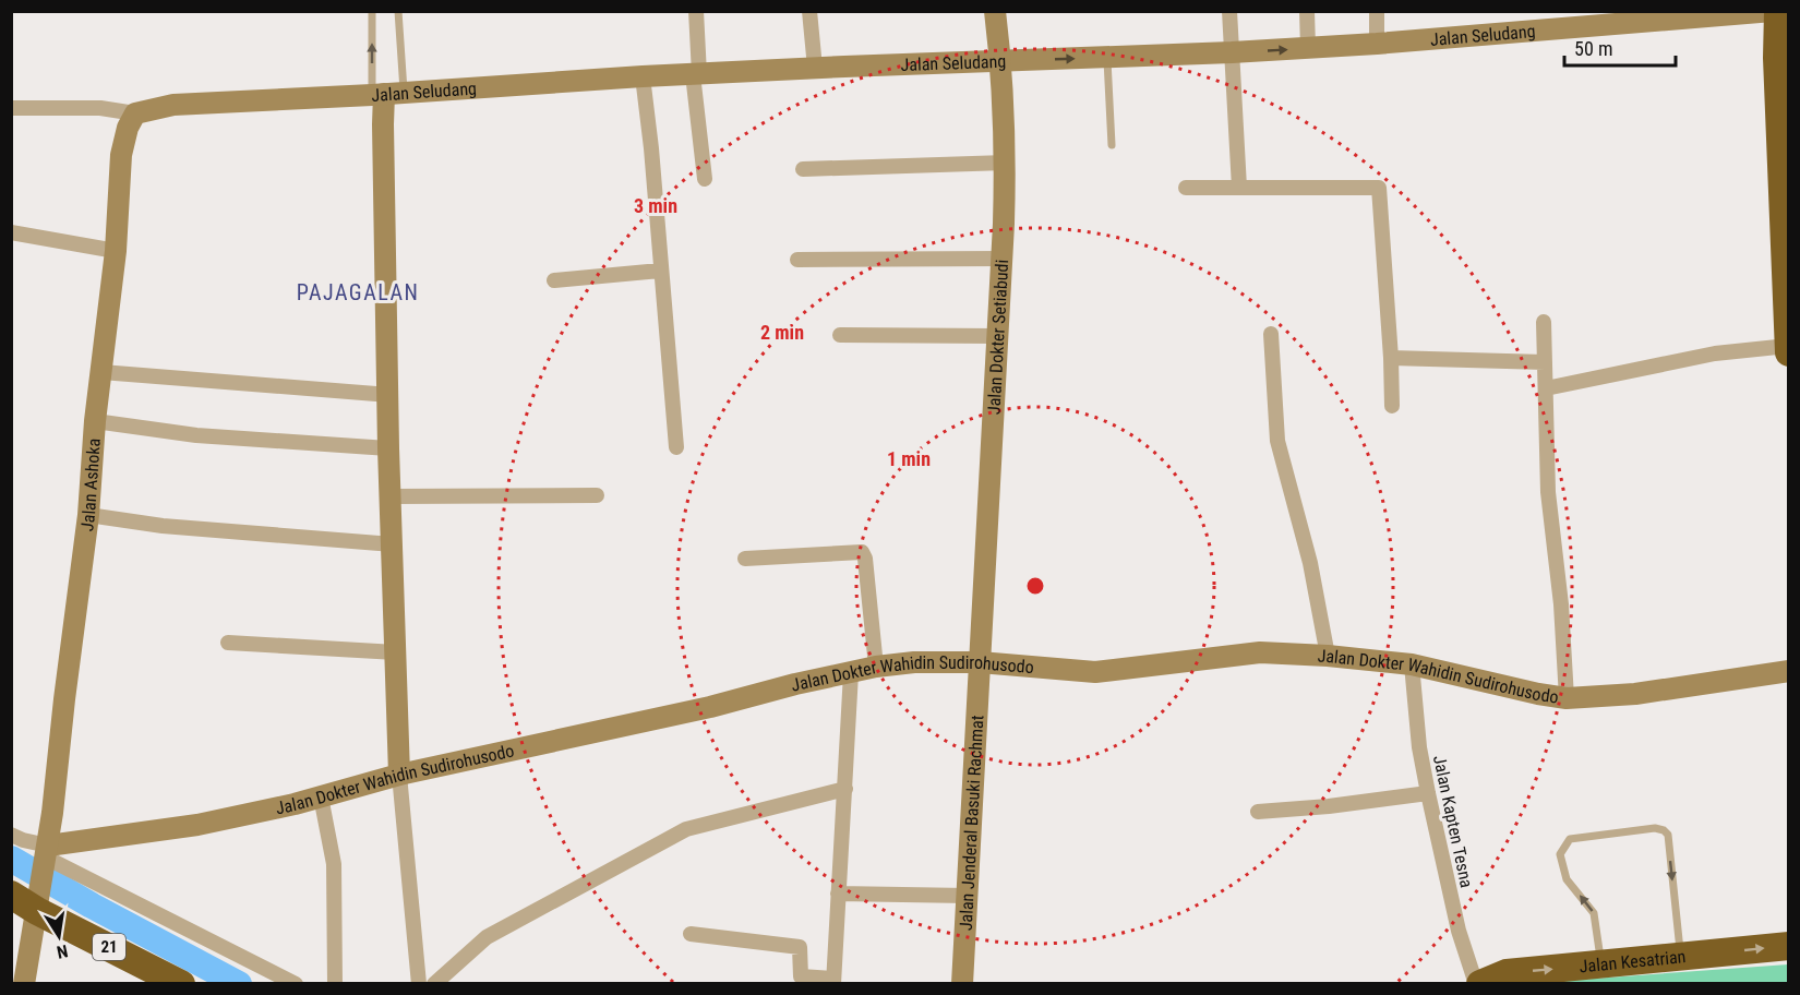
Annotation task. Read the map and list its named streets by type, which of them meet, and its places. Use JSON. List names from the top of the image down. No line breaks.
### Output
{"streets":{"highway":["21","Jalan Kesatrian"],"street":["Jalan Seludang","Jalan Dokter Setiabudi","Jalan Ashoka","Jalan Dokter Wahidin Sudirohusodo","Jalan Kapten Tesna","Jalan Jenderal Basuki Rachmat"]},"crossings":[["Jalan Seludang","Jalan Dokter Setiabudi"],["Jalan Seludang","Jalan Ashoka"],["Jalan Dokter Setiabudi","Jalan Dokter Wahidin Sudirohusodo"],["Jalan Dokter Setiabudi","Jalan Jenderal Basuki Rachmat"],["Jalan Ashoka","Jalan Dokter Wahidin Sudirohusodo"],["Jalan Dokter Wahidin Sudirohusodo","Jalan Kapten Tesna"],["Jalan Dokter Wahidin Sudirohusodo","Jalan Jenderal Basuki Rachmat"]],"one_way":["Jalan Kesatrian"],"districts":["PAJAGALAN"],"scale_bar":"50 m","north":"bottom","rings":["3 min","2 min","1 min"]}
